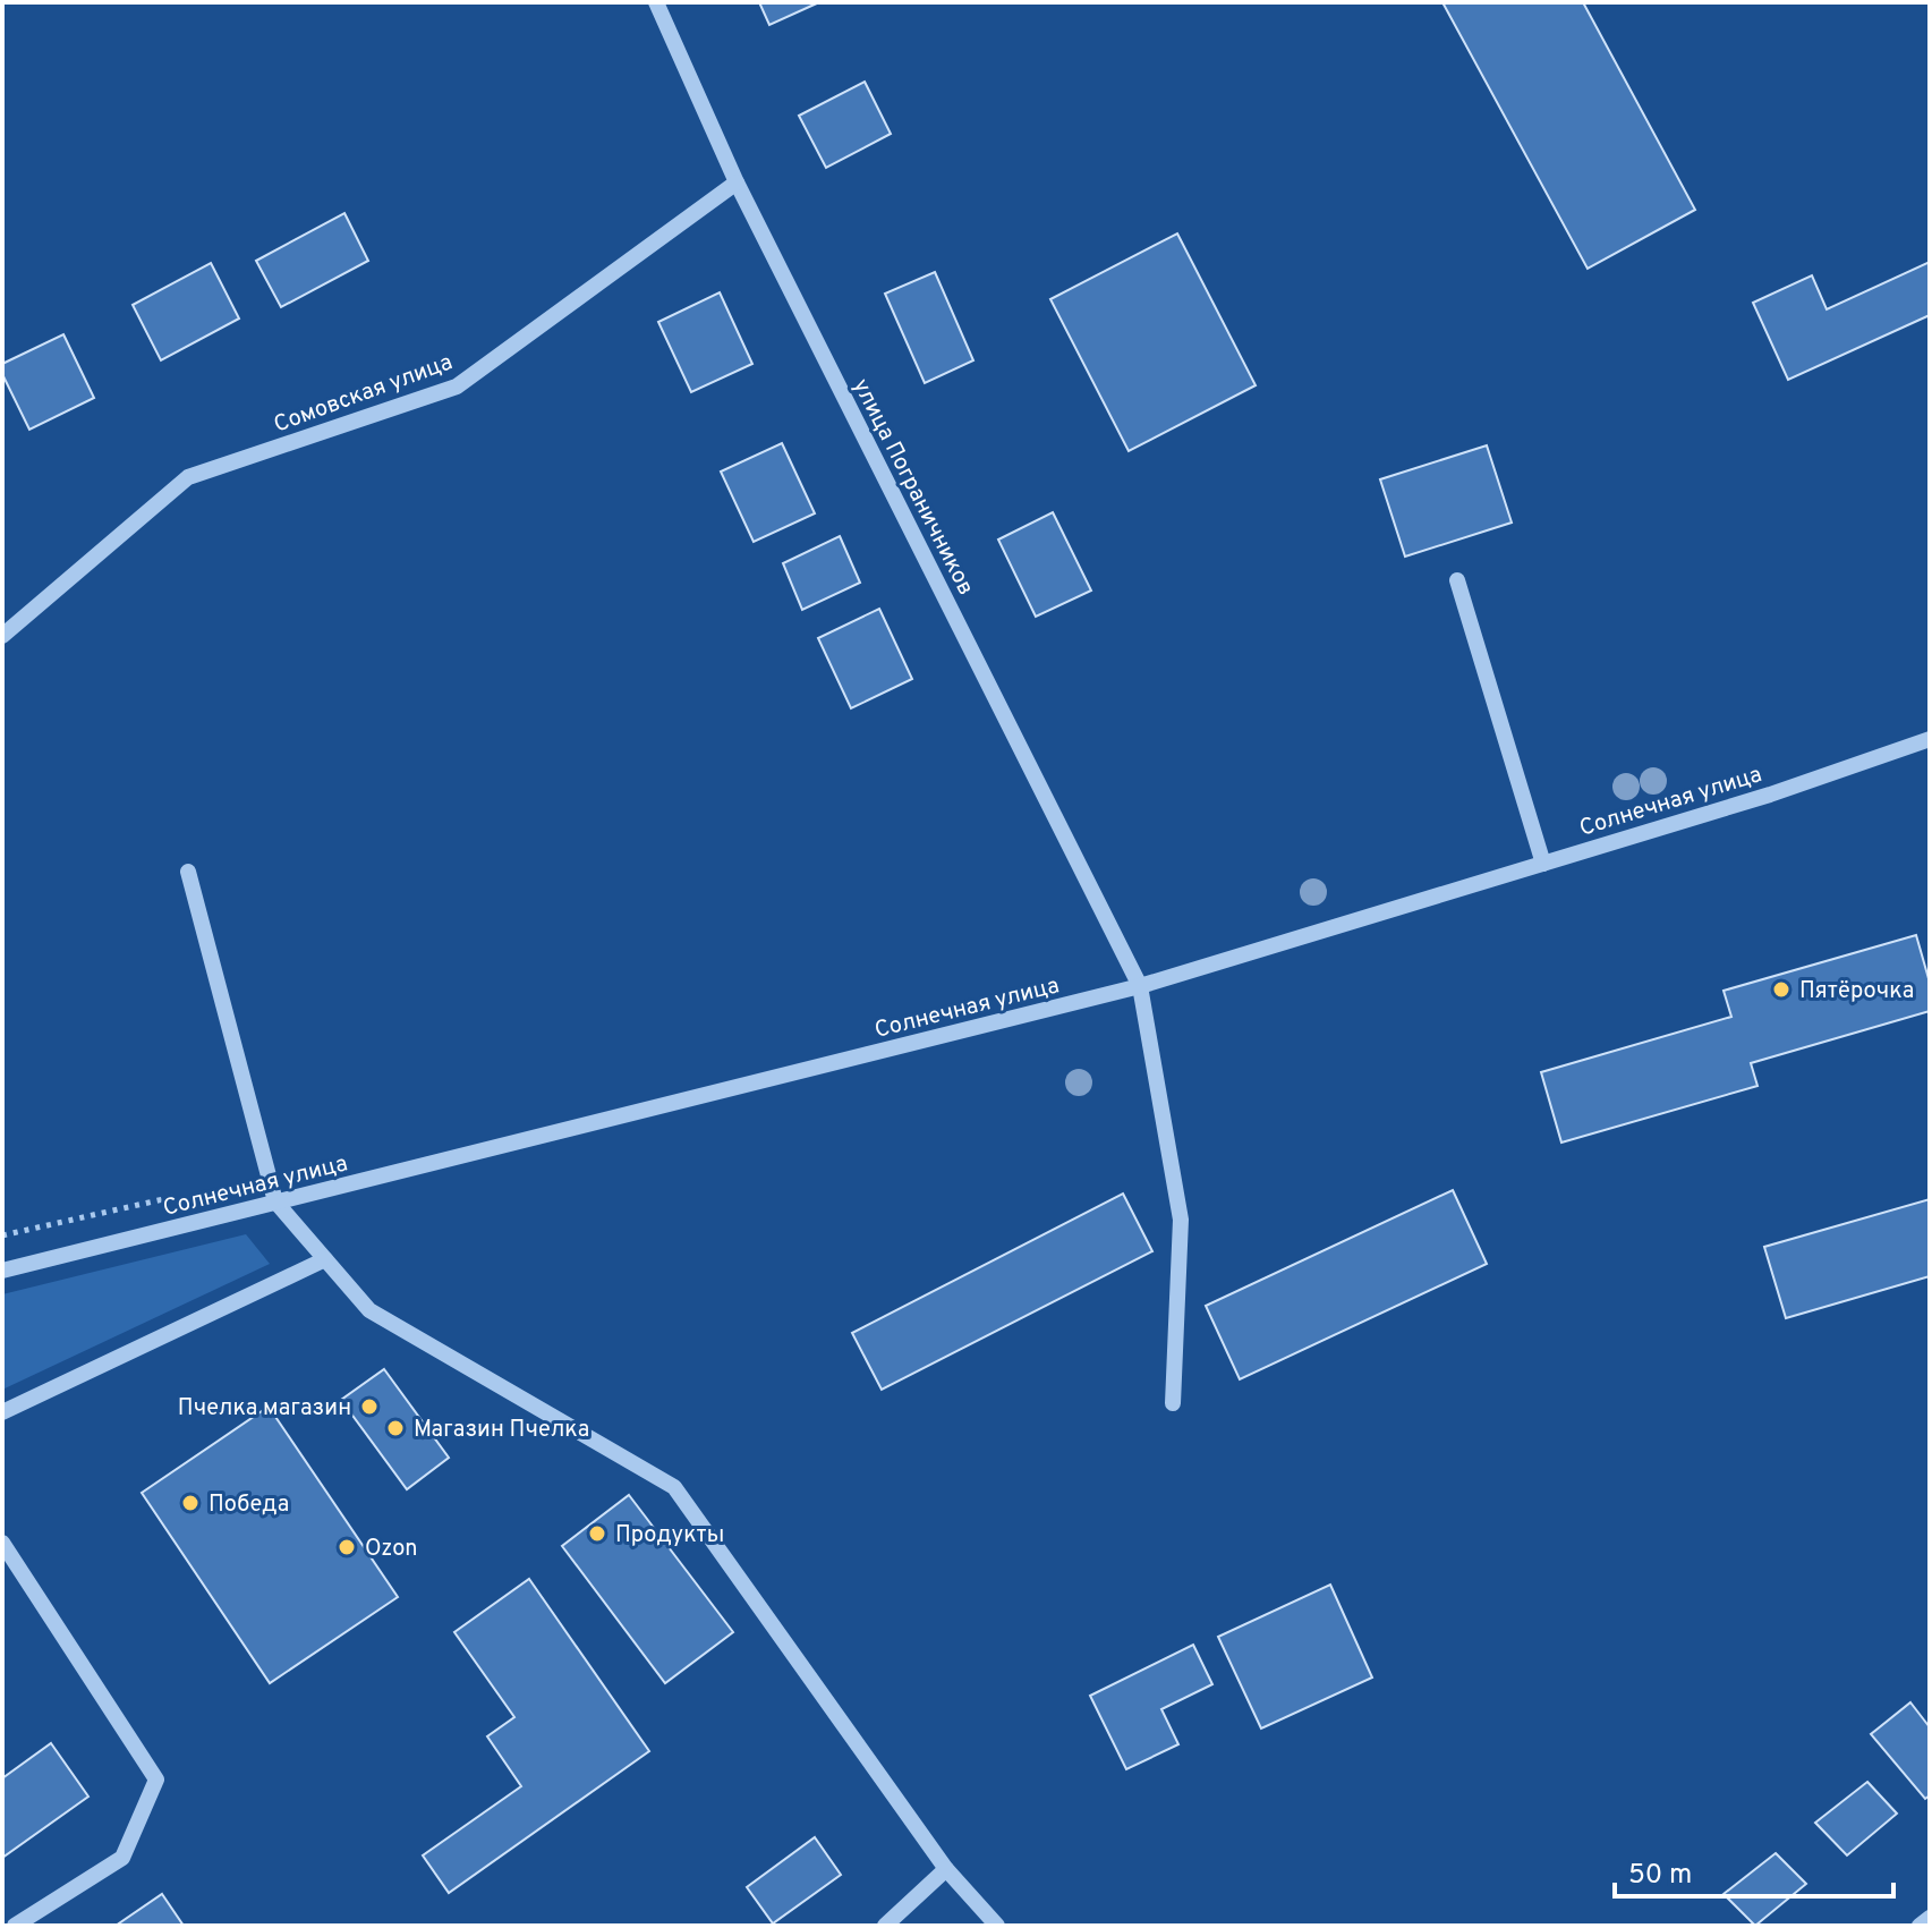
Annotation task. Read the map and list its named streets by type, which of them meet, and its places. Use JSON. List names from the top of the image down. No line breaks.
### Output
{"streets":{"street":["Сомовская улица","улица Пограничников","Солнечная улица"]},"crossings":[["Сомовская улица","улица Пограничников"],["улица Пограничников","Солнечная улица"]],"places":["Пятёрочка","Пчелка магазин","Магазин Пчелка","Победа","Продукты","Ozon"],"scale_bar":"50 m"}
